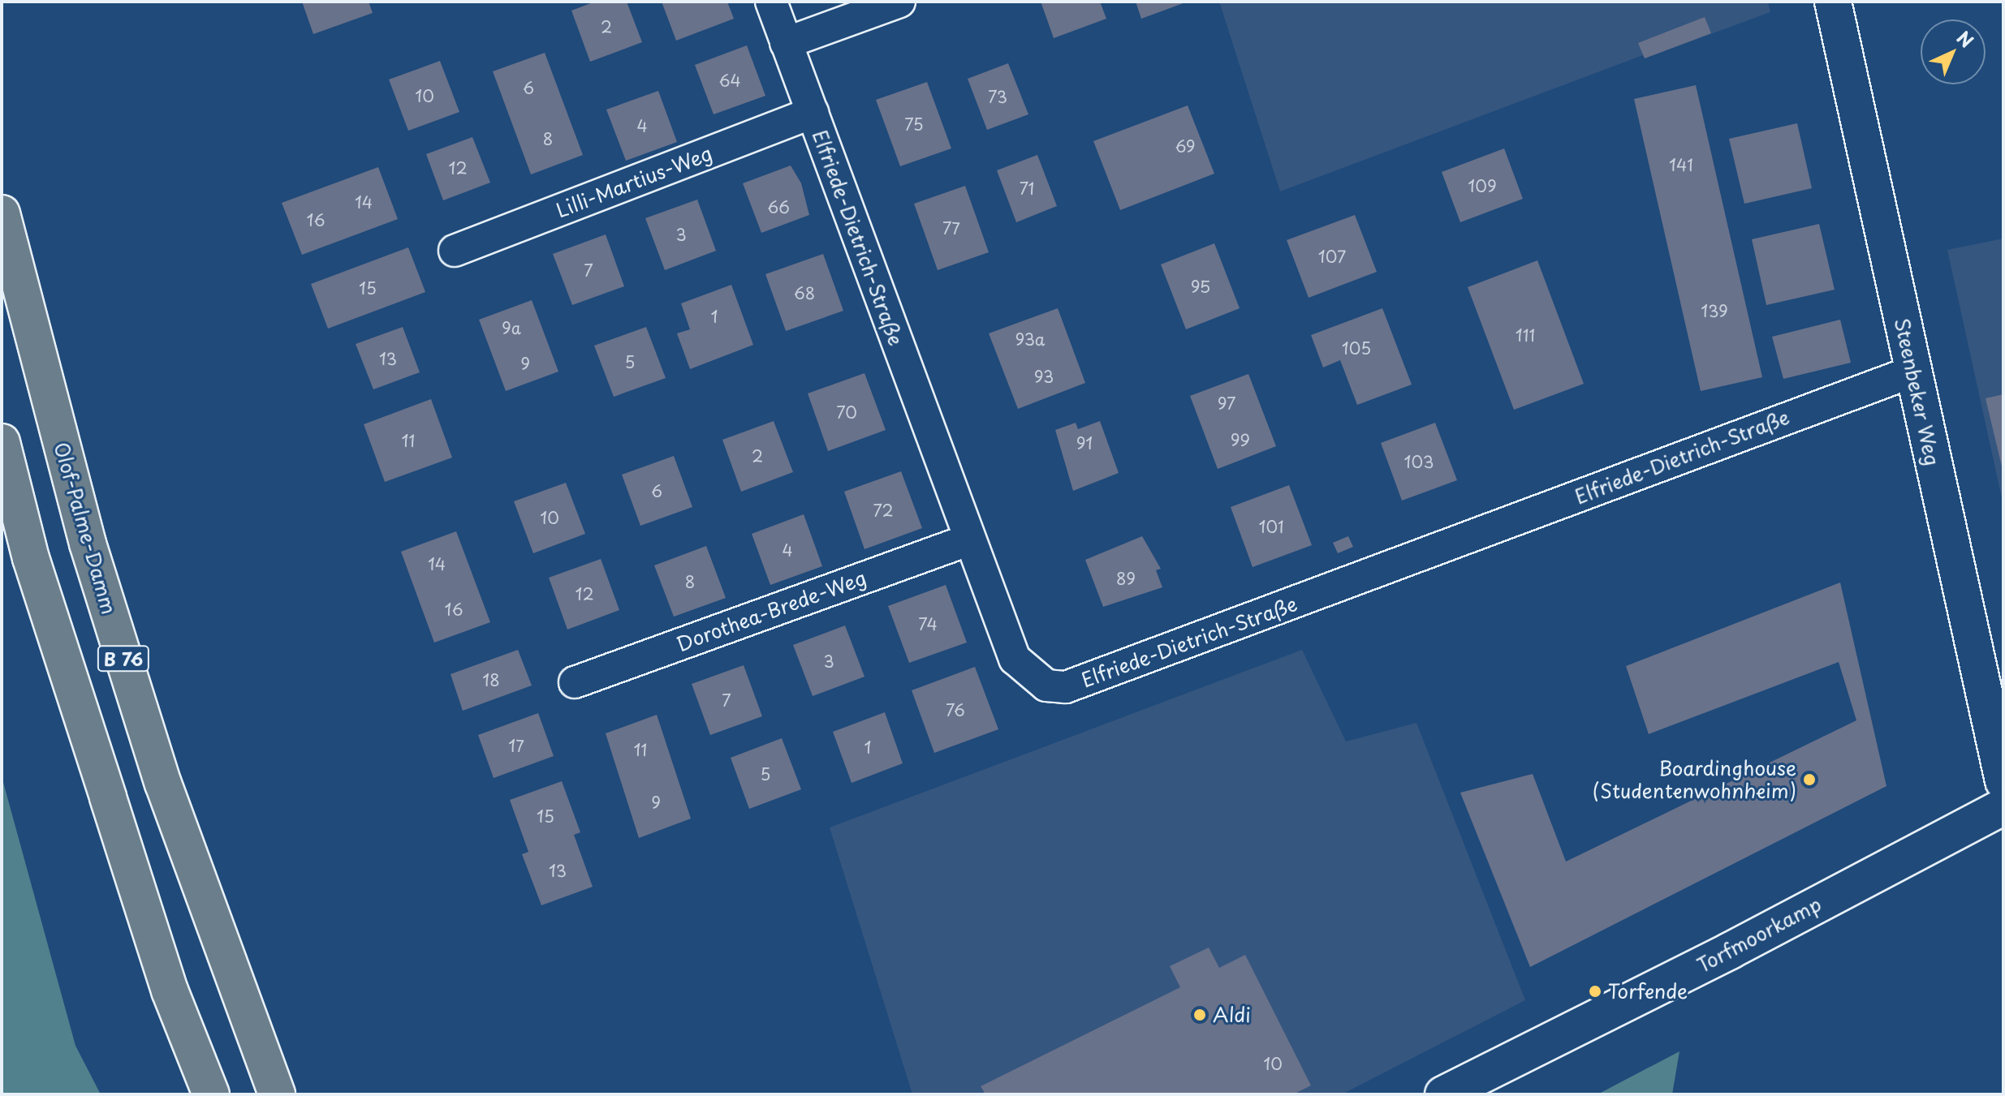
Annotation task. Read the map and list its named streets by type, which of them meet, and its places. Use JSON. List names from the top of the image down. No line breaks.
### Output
{"streets":{"highway":["Olof-Palme-Damm","B 76"],"main road":["Steenbeker Weg","Torfmoorkamp"],"street":["Lilli-Martius-Weg","Elfriede-Dietrich-Straße","Dorothea-Brede-Weg"]},"crossings":[["Lilli-Martius-Weg","Elfriede-Dietrich-Straße"],["Elfriede-Dietrich-Straße","Steenbeker Weg"],["Elfriede-Dietrich-Straße","Dorothea-Brede-Weg"]],"places":["Boardinghouse (Studentenwohnheim)","Torfende","Aldi"],"house_numbers":["2","64","6","10","73","75","4","8","69","141","12","109","71","14","66","16","77","3","107","7","95","15","68","139","1","9a","111","93a","105","13","5","9","93","97","70","99","11","91","2","103","6","72","10","101","4","14","89","8","12","16","74","3","18","7","76","17","1","11","5","9","15","13","10"],"north":"top right"}
